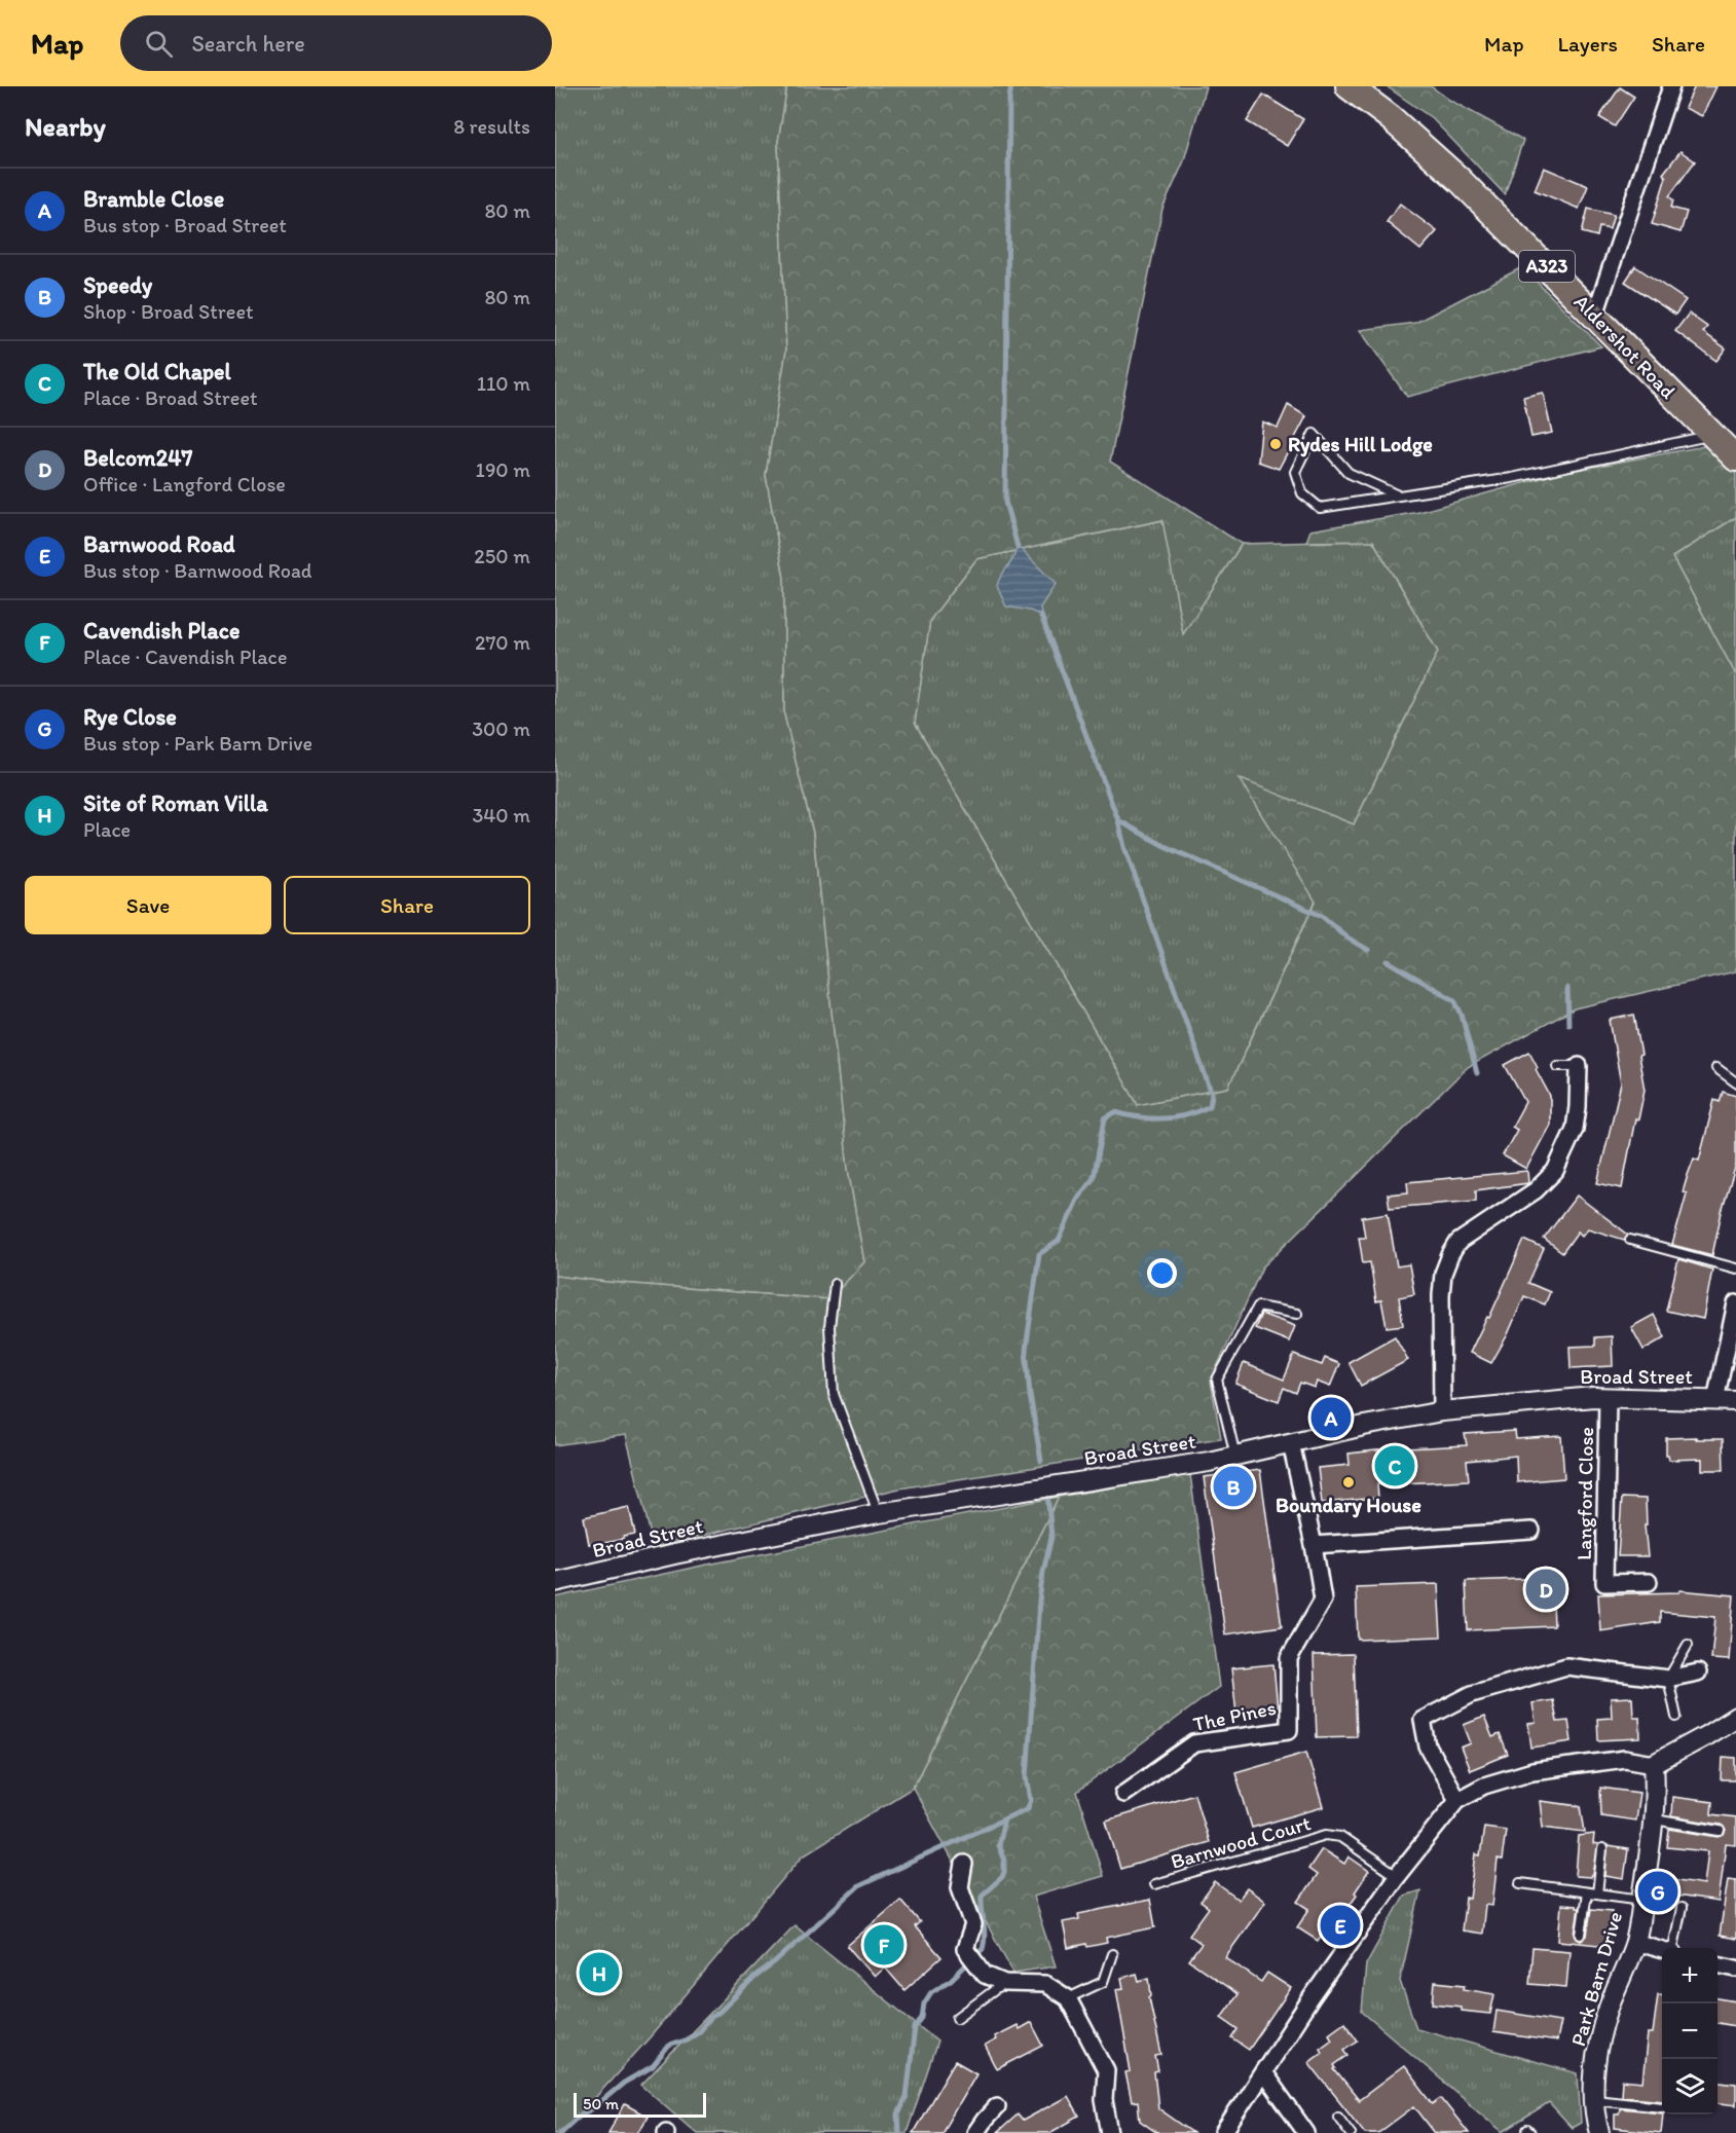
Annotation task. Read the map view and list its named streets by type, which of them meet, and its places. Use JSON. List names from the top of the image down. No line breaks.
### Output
{"streets":{"main road":["A323","Aldershot Road"],"street":["Broad Street","Langford Close","The Pines","Park Barn Drive"],"lane":["Barnwood Court"]},"crossings":[["Broad Street","Langford Close"],["Broad Street","The Pines"]],"places":["Rydes Hill Lodge","Boundary House"],"scale_bar":"50 m","page":{"header":"Map","search":"Search here","nav":["Map","Layers","Share"],"heading":["Nearby","8 results"],"list":[{"mark":"A","name":"Bramble Close","note":"Bus stop · Broad Street","value":"80 m"},{"mark":"B","name":"Speedy","note":"Shop · Broad Street","value":"80 m"},{"mark":"C","name":"The Old Chapel","note":"Place · Broad Street","value":"110 m"},{"mark":"D","name":"Belcom247","note":"Office · Langford Close","value":"190 m"},{"mark":"E","name":"Barnwood Road","note":"Bus stop · Barnwood Road","value":"250 m"},{"mark":"F","name":"Cavendish Place","note":"Place · Cavendish Place","value":"270 m"},{"mark":"G","name":"Rye Close","note":"Bus stop · Park Barn Drive","value":"300 m"},{"mark":"H","name":"Site of Roman Villa","note":"Place","value":"340 m"}],"buttons":["Save","Share"],"pins":["A","C","B","D","G","E","F","H"],"map_buttons":["+","−"],"scale":"50 m"}}
